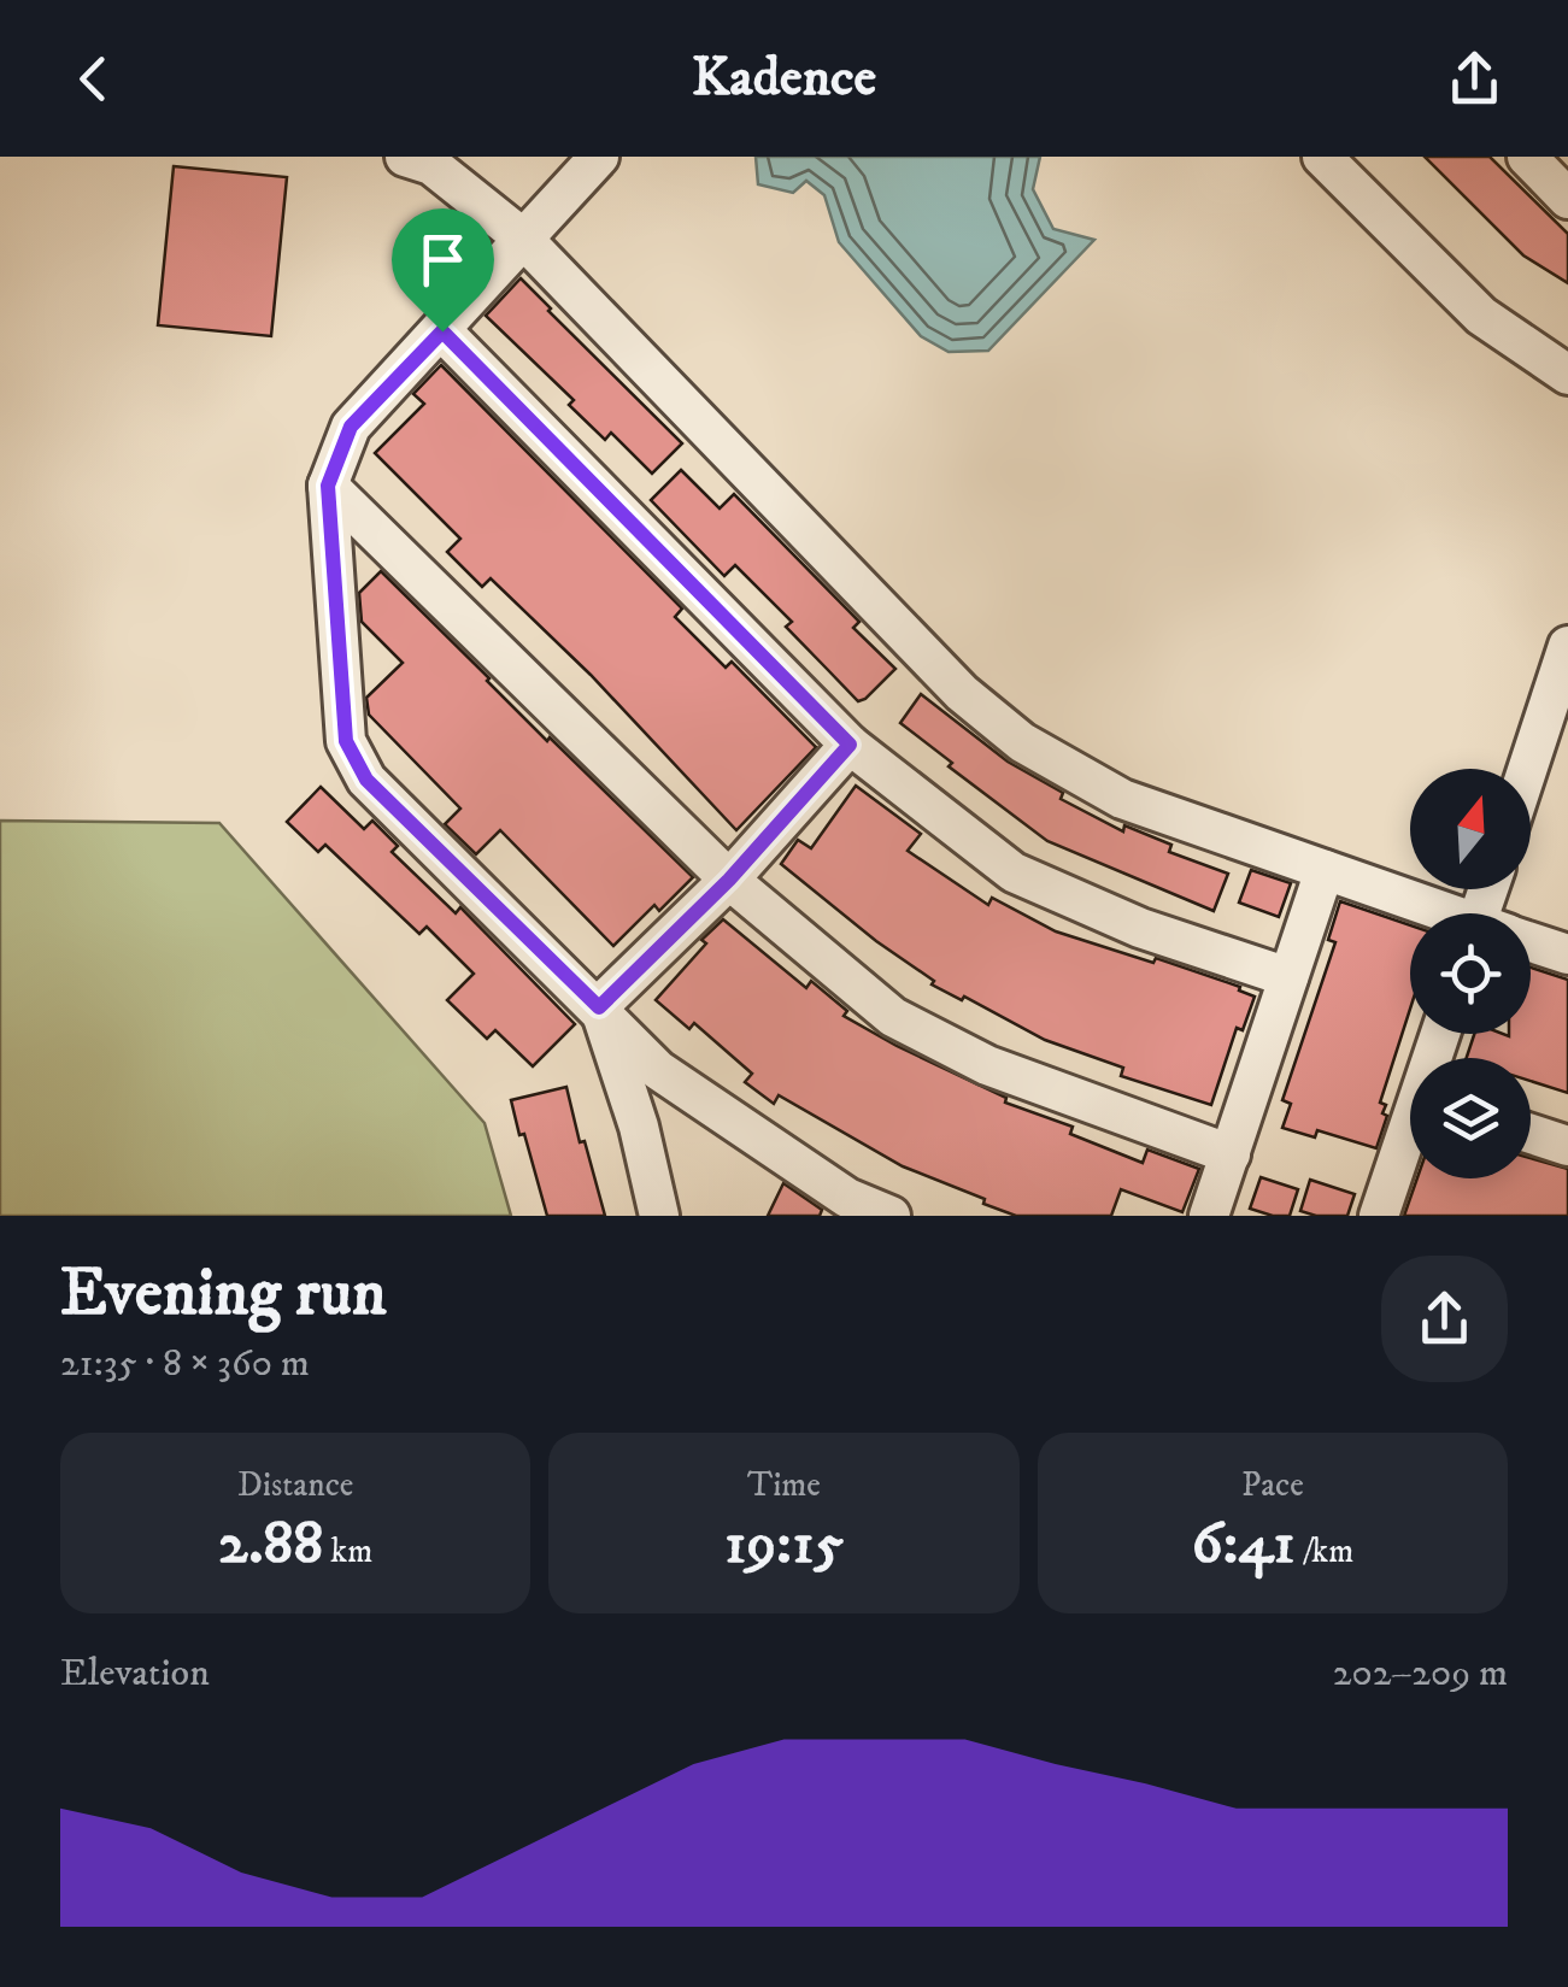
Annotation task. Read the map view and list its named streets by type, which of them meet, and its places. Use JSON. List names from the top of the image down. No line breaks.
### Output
{"north":"top","page":{"header":"Kadence","heading":["Evening run","21:35 · 8 × 360 m"],"stats":[["Distance","2.88 km"],["Time","19:15"],["Pace","6:41 /km"]],"chart":["Elevation","202–209 m"]}}
